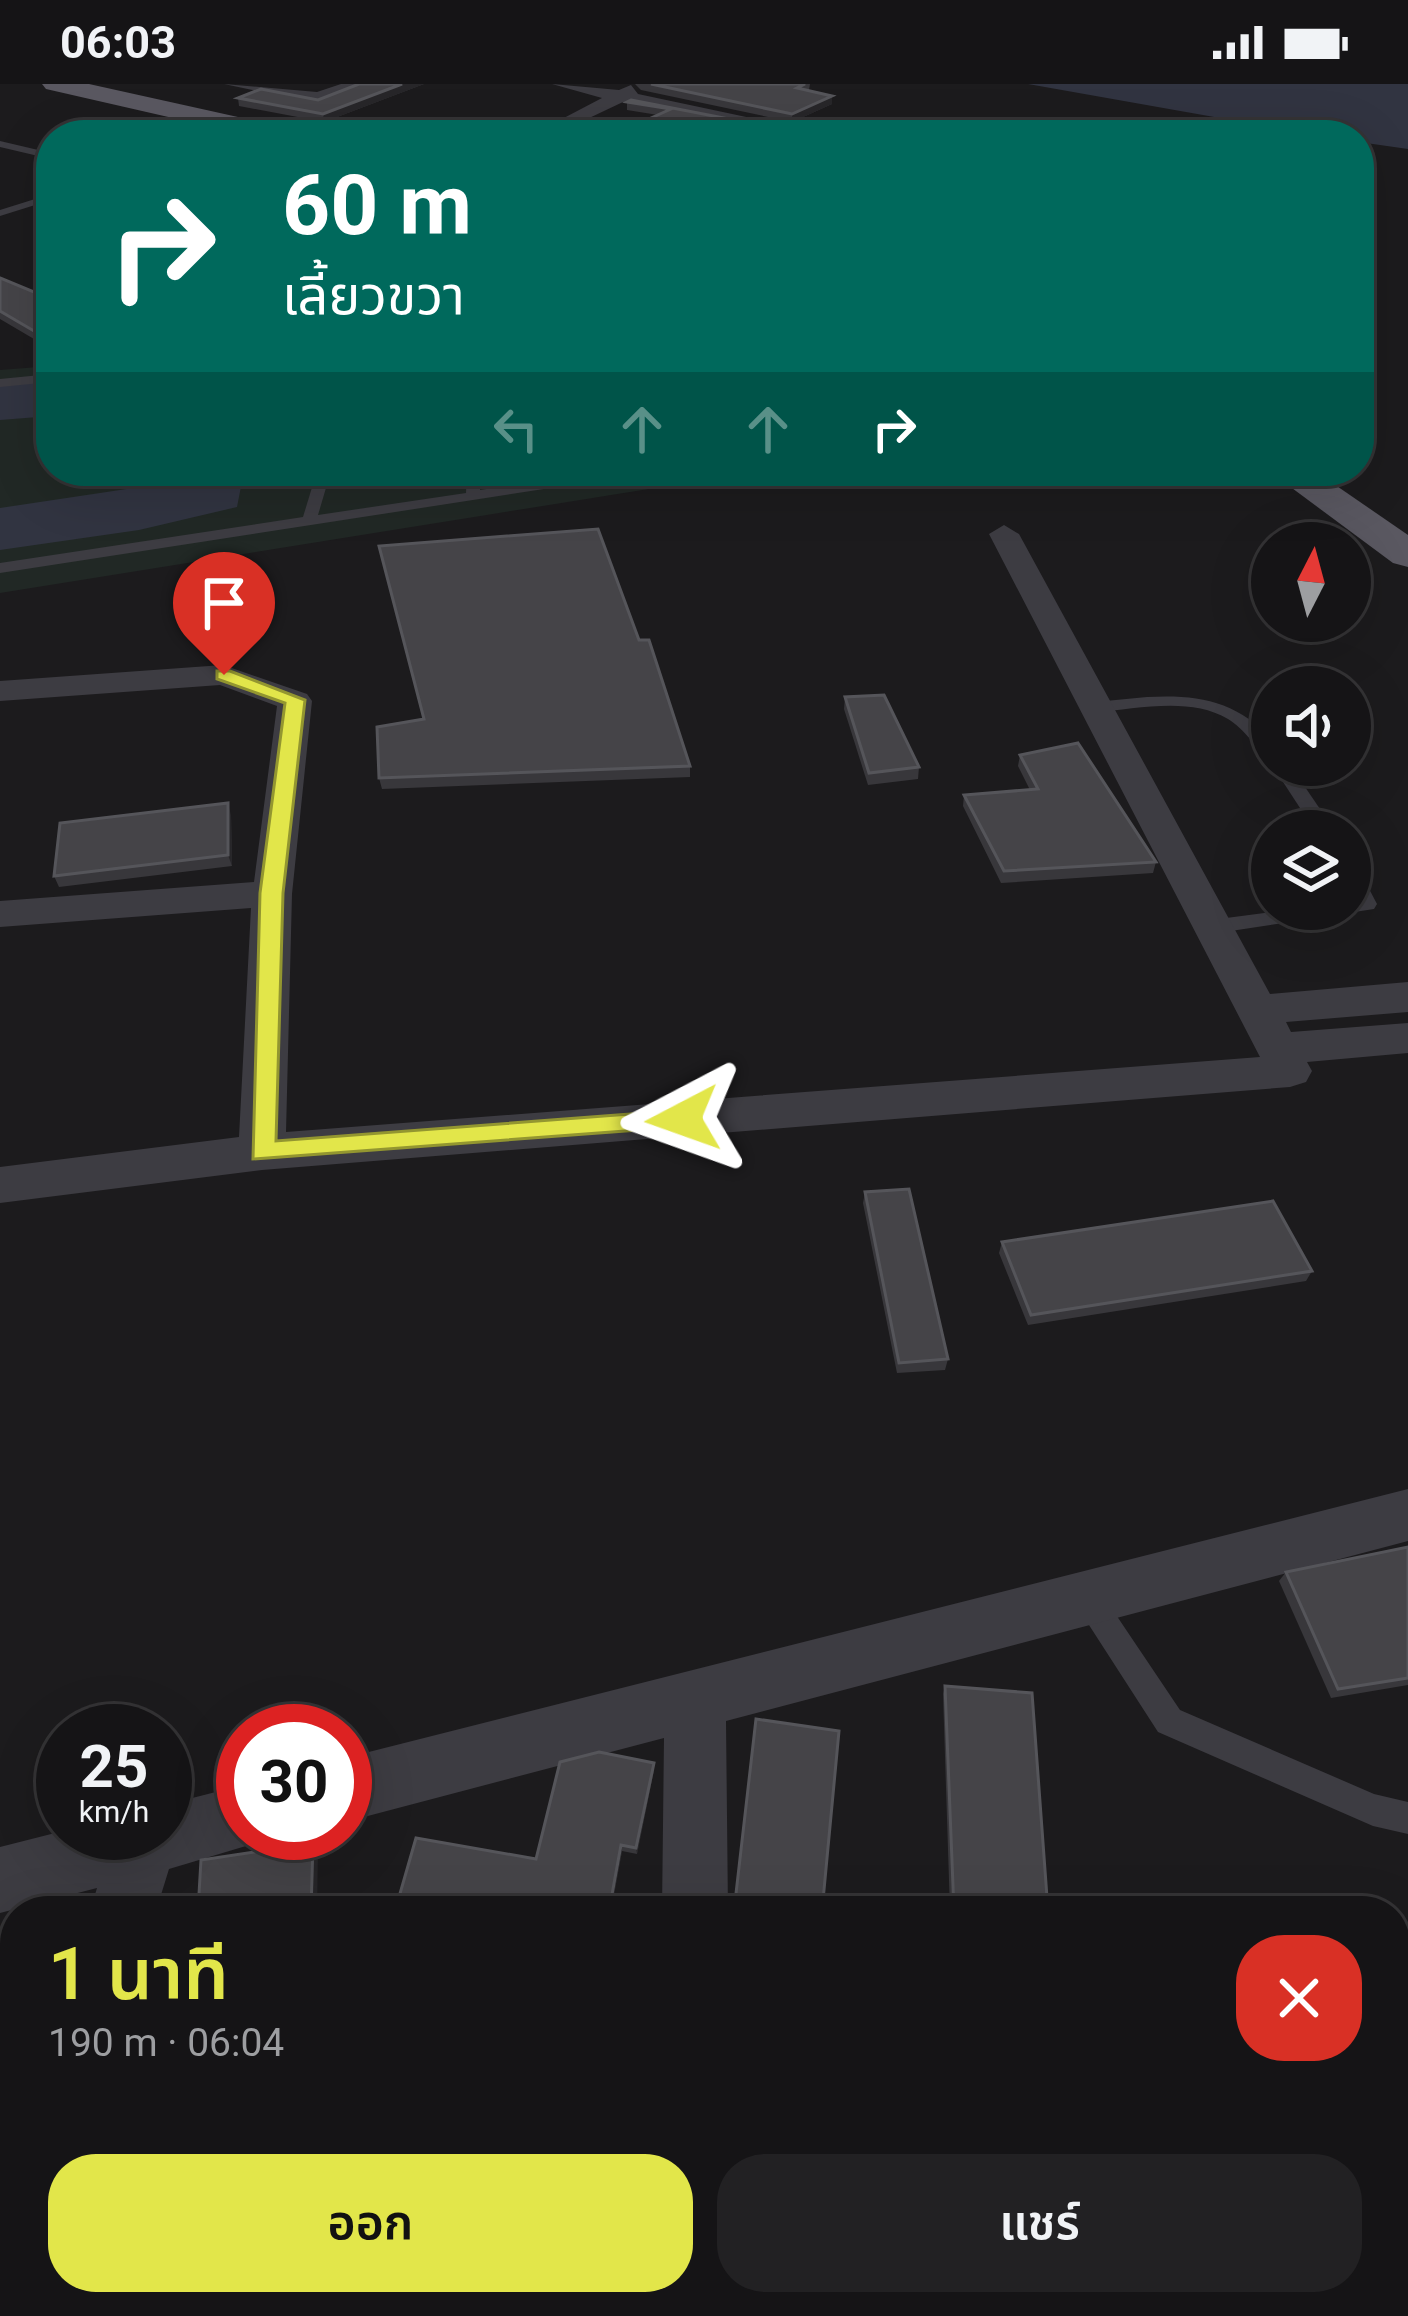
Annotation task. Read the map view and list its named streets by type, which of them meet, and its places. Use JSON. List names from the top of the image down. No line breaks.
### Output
{"north":"top","page":{"status":"06:03","turn":["60 m","เลี้ยวขวา"],"speed":"25 km/h","limit":"30","heading":["1 นาที","190 m · 06:04"],"buttons":["ออก","แชร์"]}}
